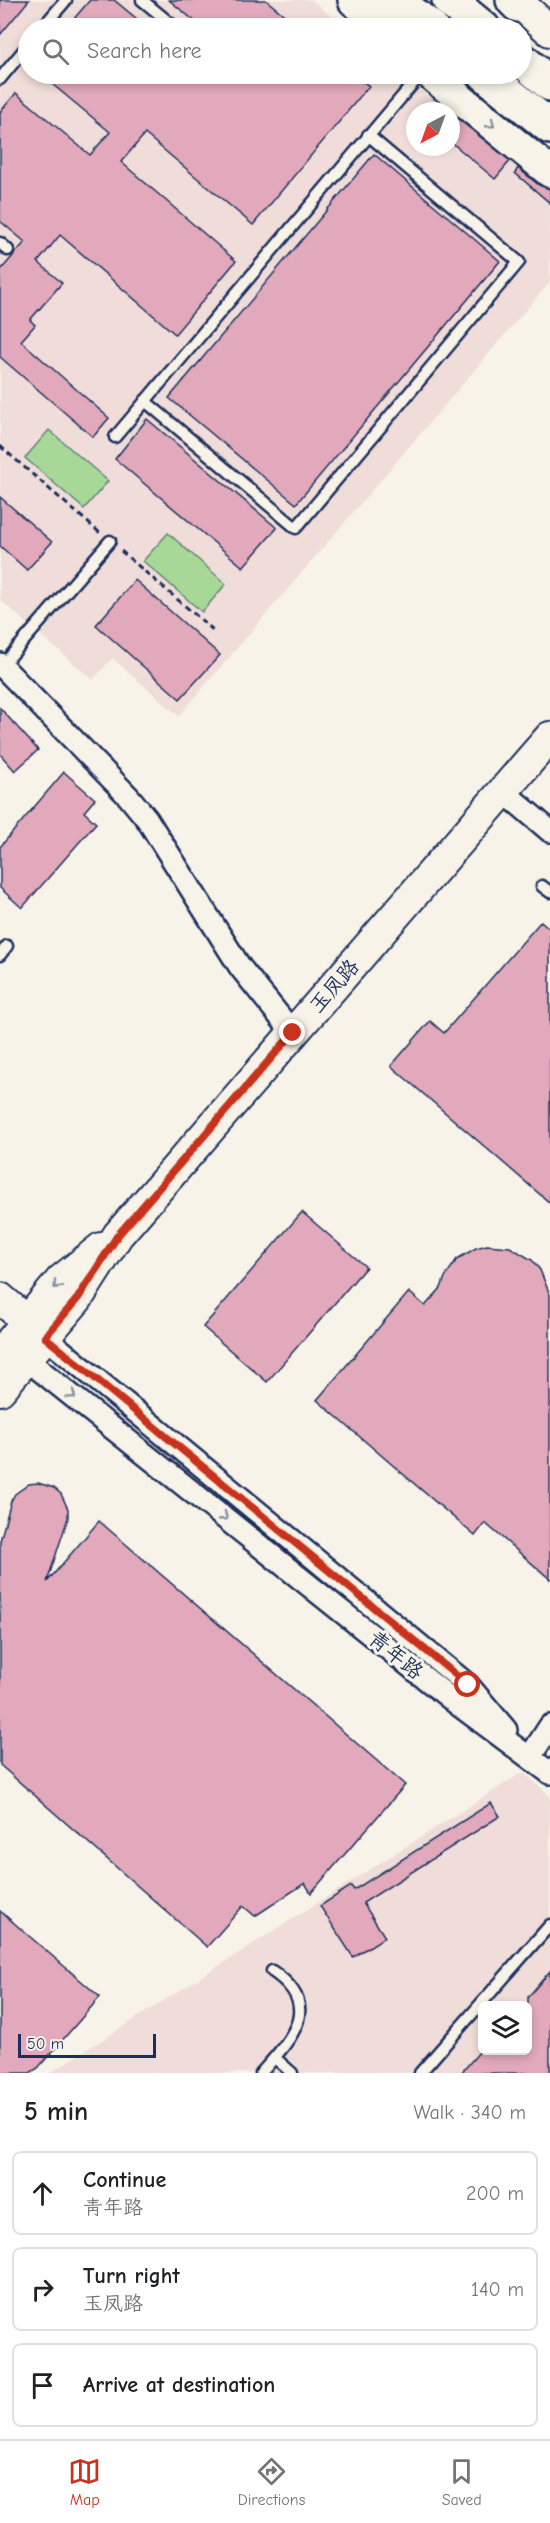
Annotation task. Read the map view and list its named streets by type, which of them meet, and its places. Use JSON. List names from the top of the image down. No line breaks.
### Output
{"streets":{"street":["玉凤路","青年路"]},"crossings":[["玉凤路","青年路"]],"scale_bar":"50 m","north":"bottom left","page":{"search":"Search here","scale":"50 m","heading":["5 min","Walk · 340 m"],"list":[["Continue","青年路","200 m"],["Turn right","玉凤路","140 m"],"Arrive at destination"],"nav":["Map","Directions","Saved"]}}
